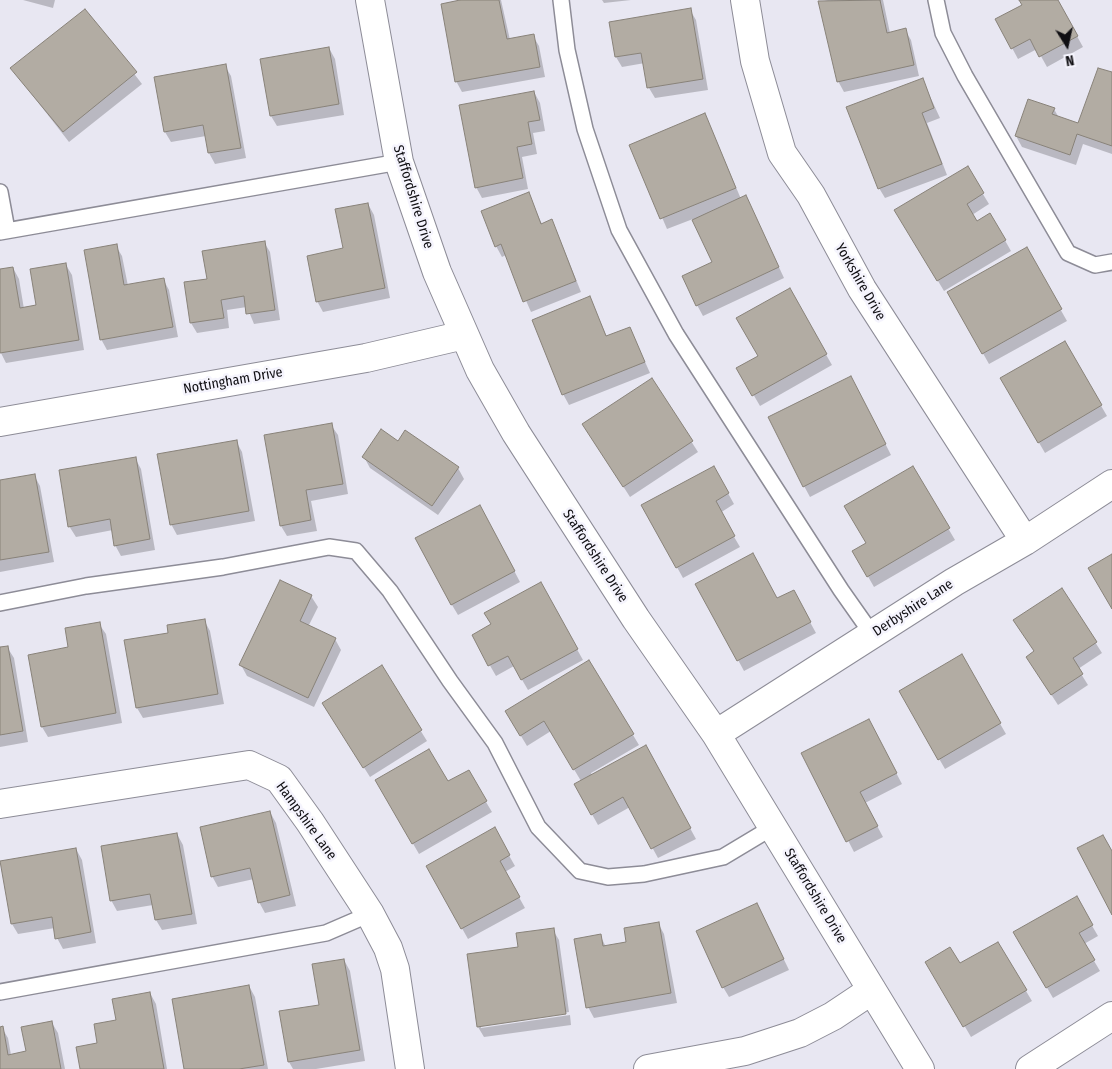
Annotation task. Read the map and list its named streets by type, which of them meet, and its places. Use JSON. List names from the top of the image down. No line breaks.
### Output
{"streets":{"street":["Staffordshire Drive","Yorkshire Drive","Nottingham Drive","Derbyshire Lane","Hampshire Lane"]},"crossings":[["Staffordshire Drive","Nottingham Drive"],["Staffordshire Drive","Derbyshire Lane"],["Yorkshire Drive","Derbyshire Lane"]],"north":"bottom"}
